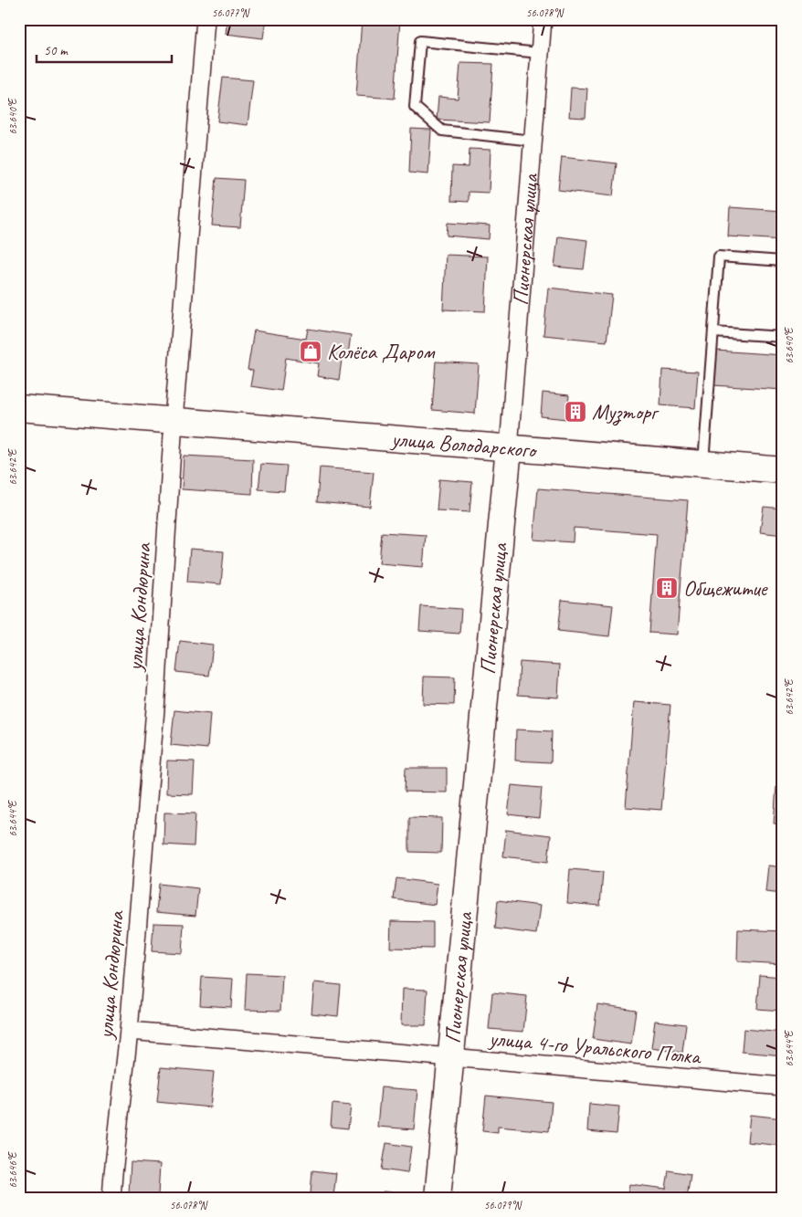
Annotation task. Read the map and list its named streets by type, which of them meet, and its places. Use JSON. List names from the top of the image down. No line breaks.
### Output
{"streets":{"main road":["Пионерская улица","улица Володарского"],"street":["улица Кондюрина","улица 4-го Уральского Полка"]},"crossings":[["Пионерская улица","улица Володарского"],["Пионерская улица","улица 4-го Уральского Полка"],["улица Володарского","улица Кондюрина"],["улица Кондюрина","улица 4-го Уральского Полка"]],"places":{"shop":["Колёса Даром"],"building":["Музторг","Общежитие"]},"scale_bar":"50 m","coordinates":["56.077°N","56.078°N","63.640°E","63.642°E","63.644°E","63.646°E","56.079°N"]}
